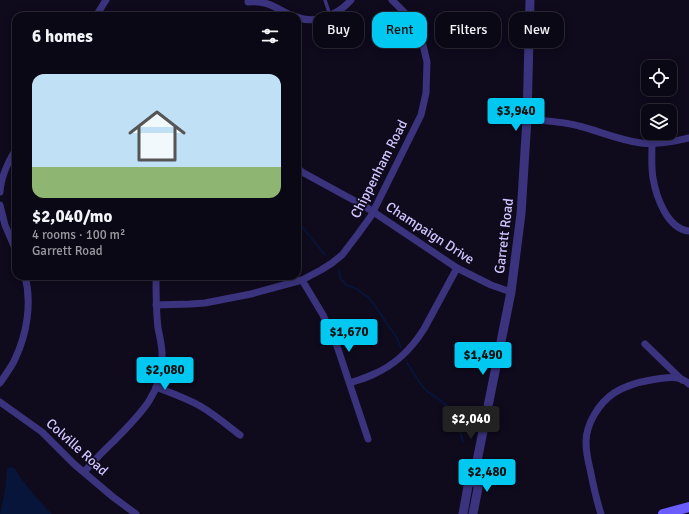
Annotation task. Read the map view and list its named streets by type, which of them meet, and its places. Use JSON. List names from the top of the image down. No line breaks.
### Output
{"streets":{"street":["Chippenham Road","Champaign Drive","Garrett Road","Colville Road"]},"crossings":[["Chippenham Road","Champaign Drive"],["Champaign Drive","Garrett Road"]],"page":{"chip":["Buy","Rent","Filters","New"],"heading":"6 homes","list":[{"name":"$2,040/mo","note":"4 rooms · 100 m² · Garrett Road"}],"price":["$3,940","$1,670","$1,490","$2,080","$2,040","$2,480"]}}
